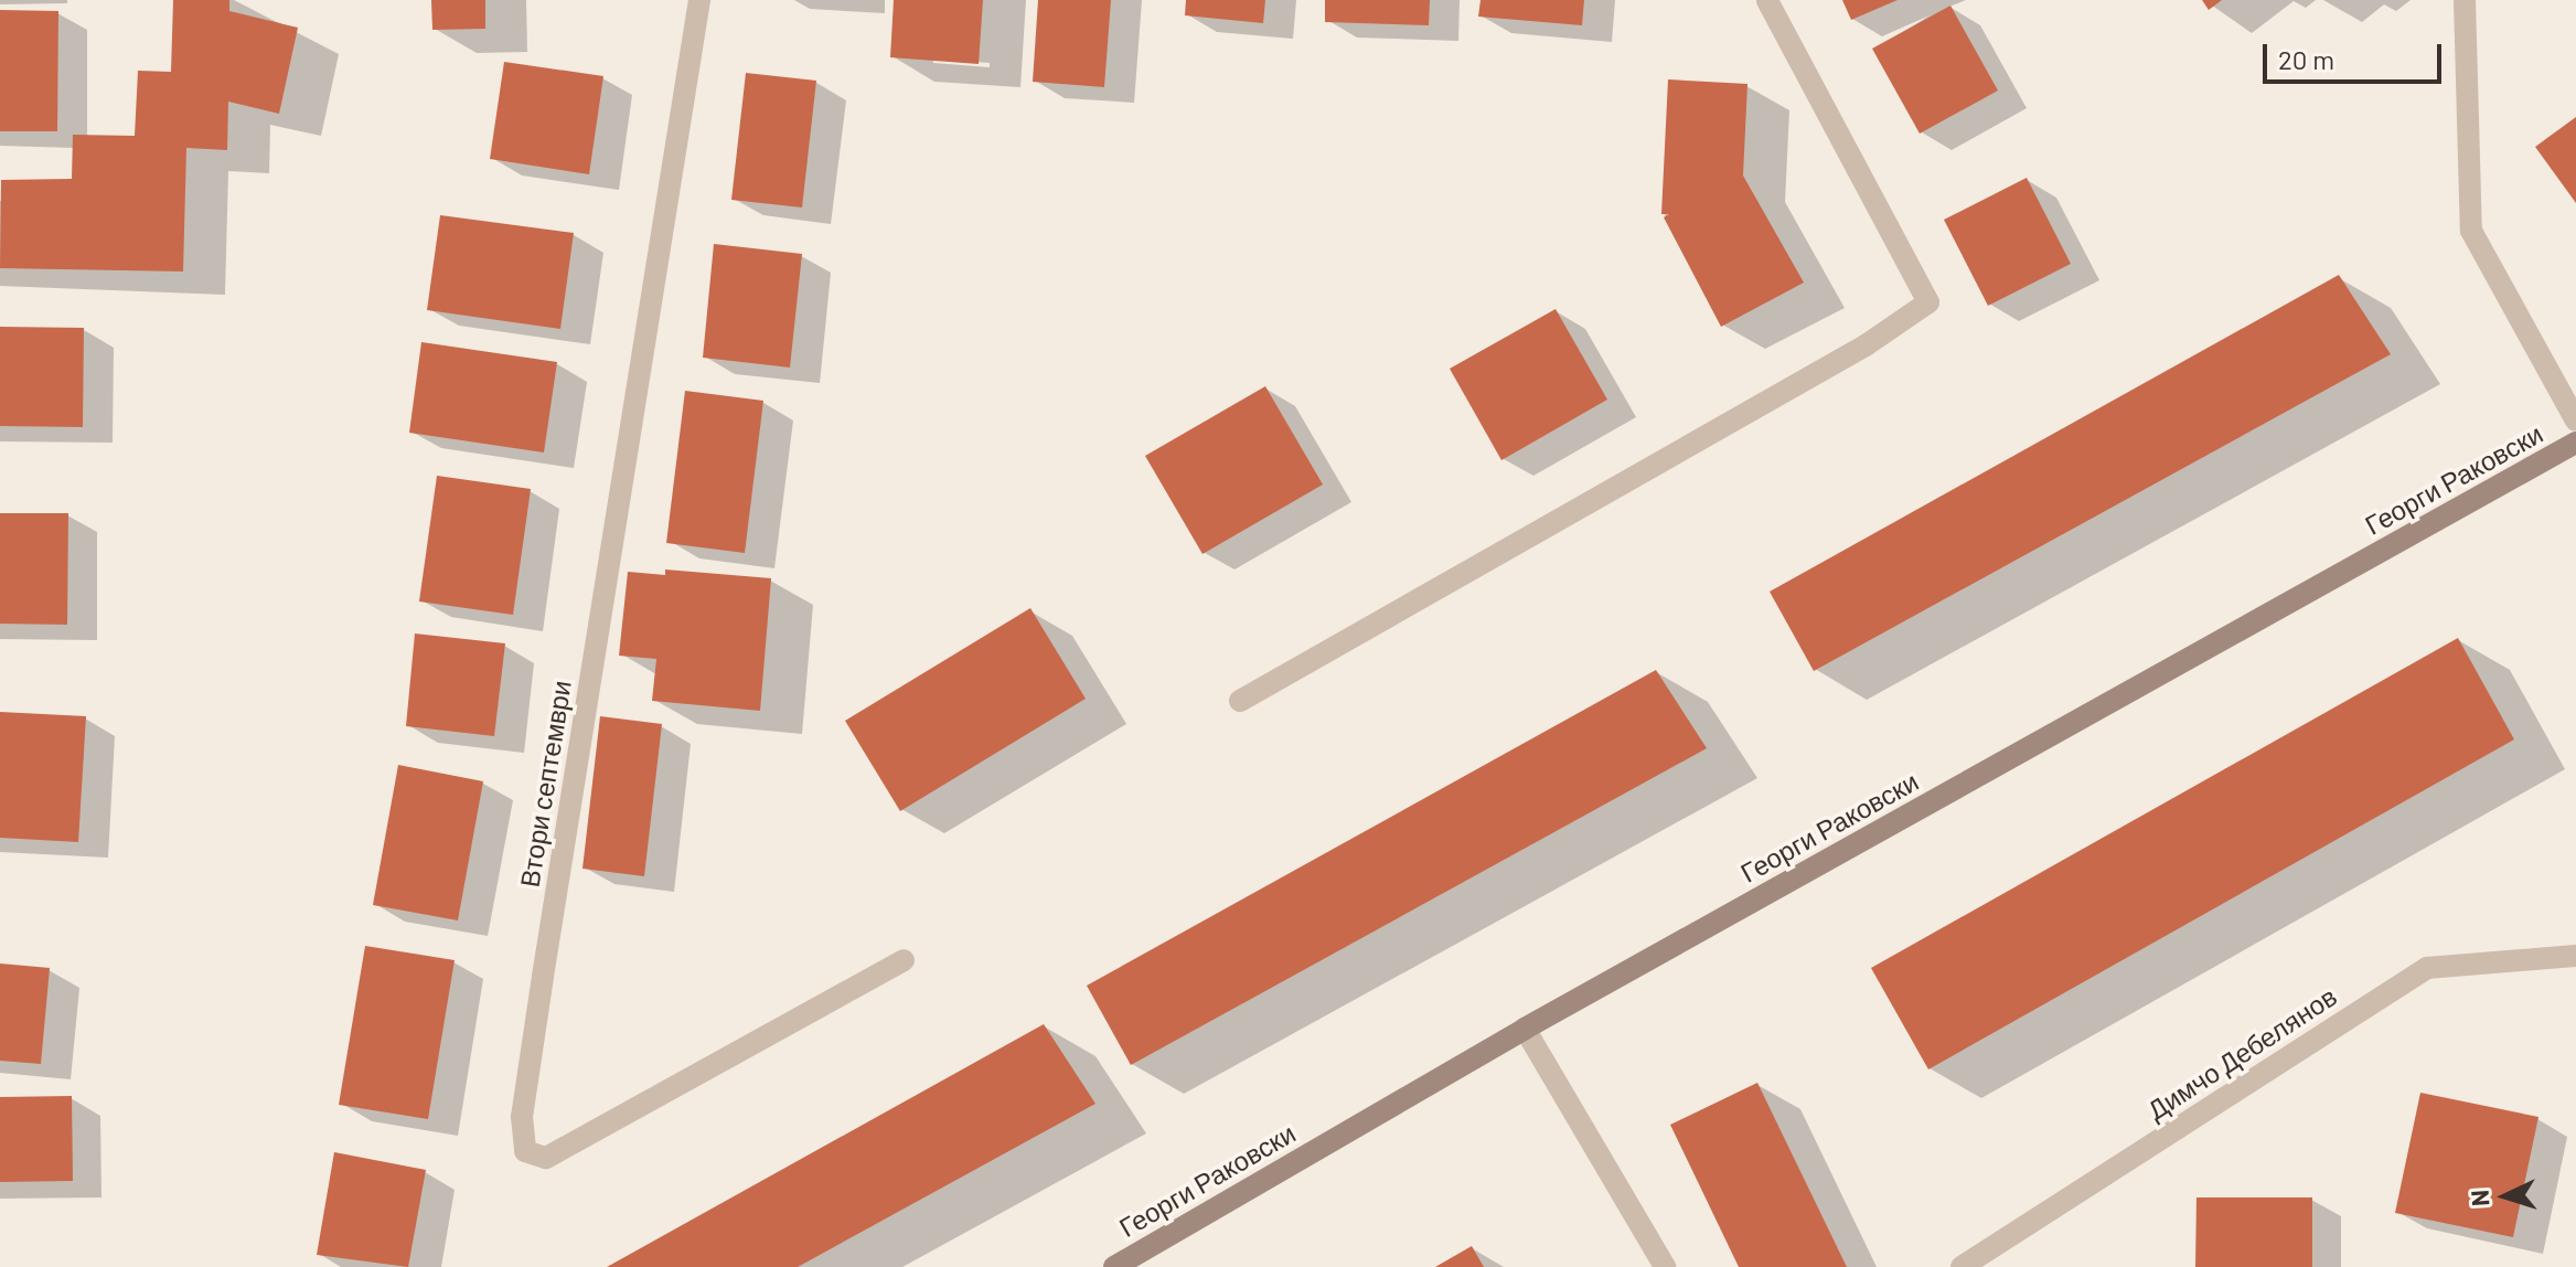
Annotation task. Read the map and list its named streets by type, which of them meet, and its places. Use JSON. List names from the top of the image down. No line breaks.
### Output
{"streets":{"street":["Георги Раковски","Втори септември","Димчо Дебелянов"]},"scale_bar":"20 m","north":"left"}
